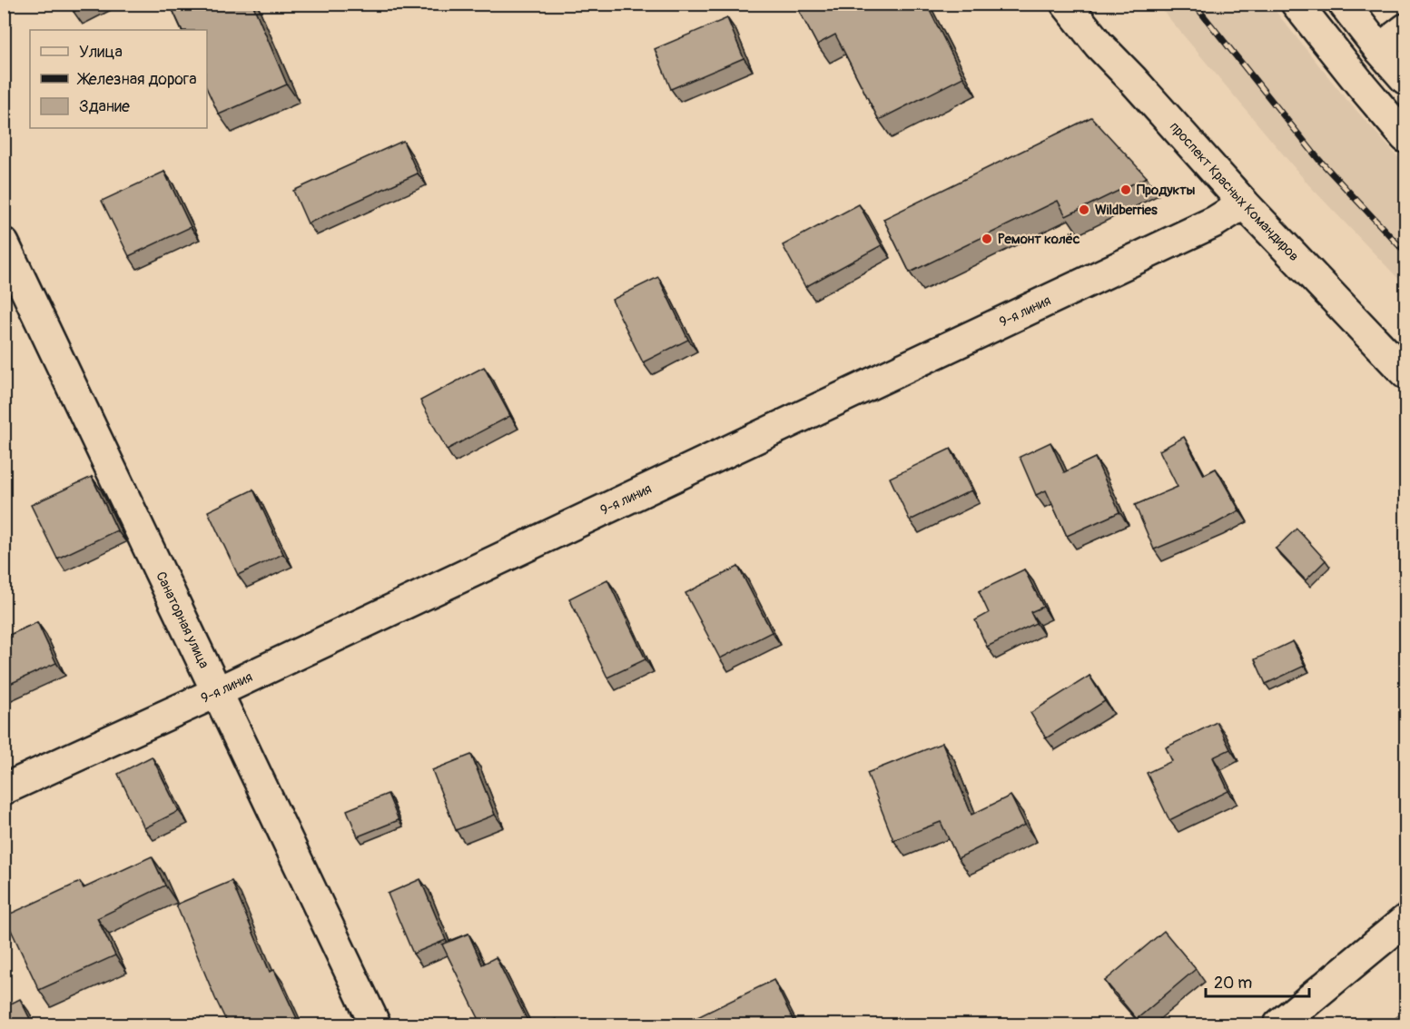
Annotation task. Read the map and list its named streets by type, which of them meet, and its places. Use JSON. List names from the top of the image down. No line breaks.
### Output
{"streets":{"main road":["проспект Красных Командиров","9-я линия","Санаторная улица"]},"crossings":[["проспект Красных Командиров","9-я линия"],["9-я линия","Санаторная улица"]],"places":["Продукты","Wildberries","Ремонт колёс"],"legend":["Улица","Железная дорога","Здание"],"scale_bar":"20 m"}
